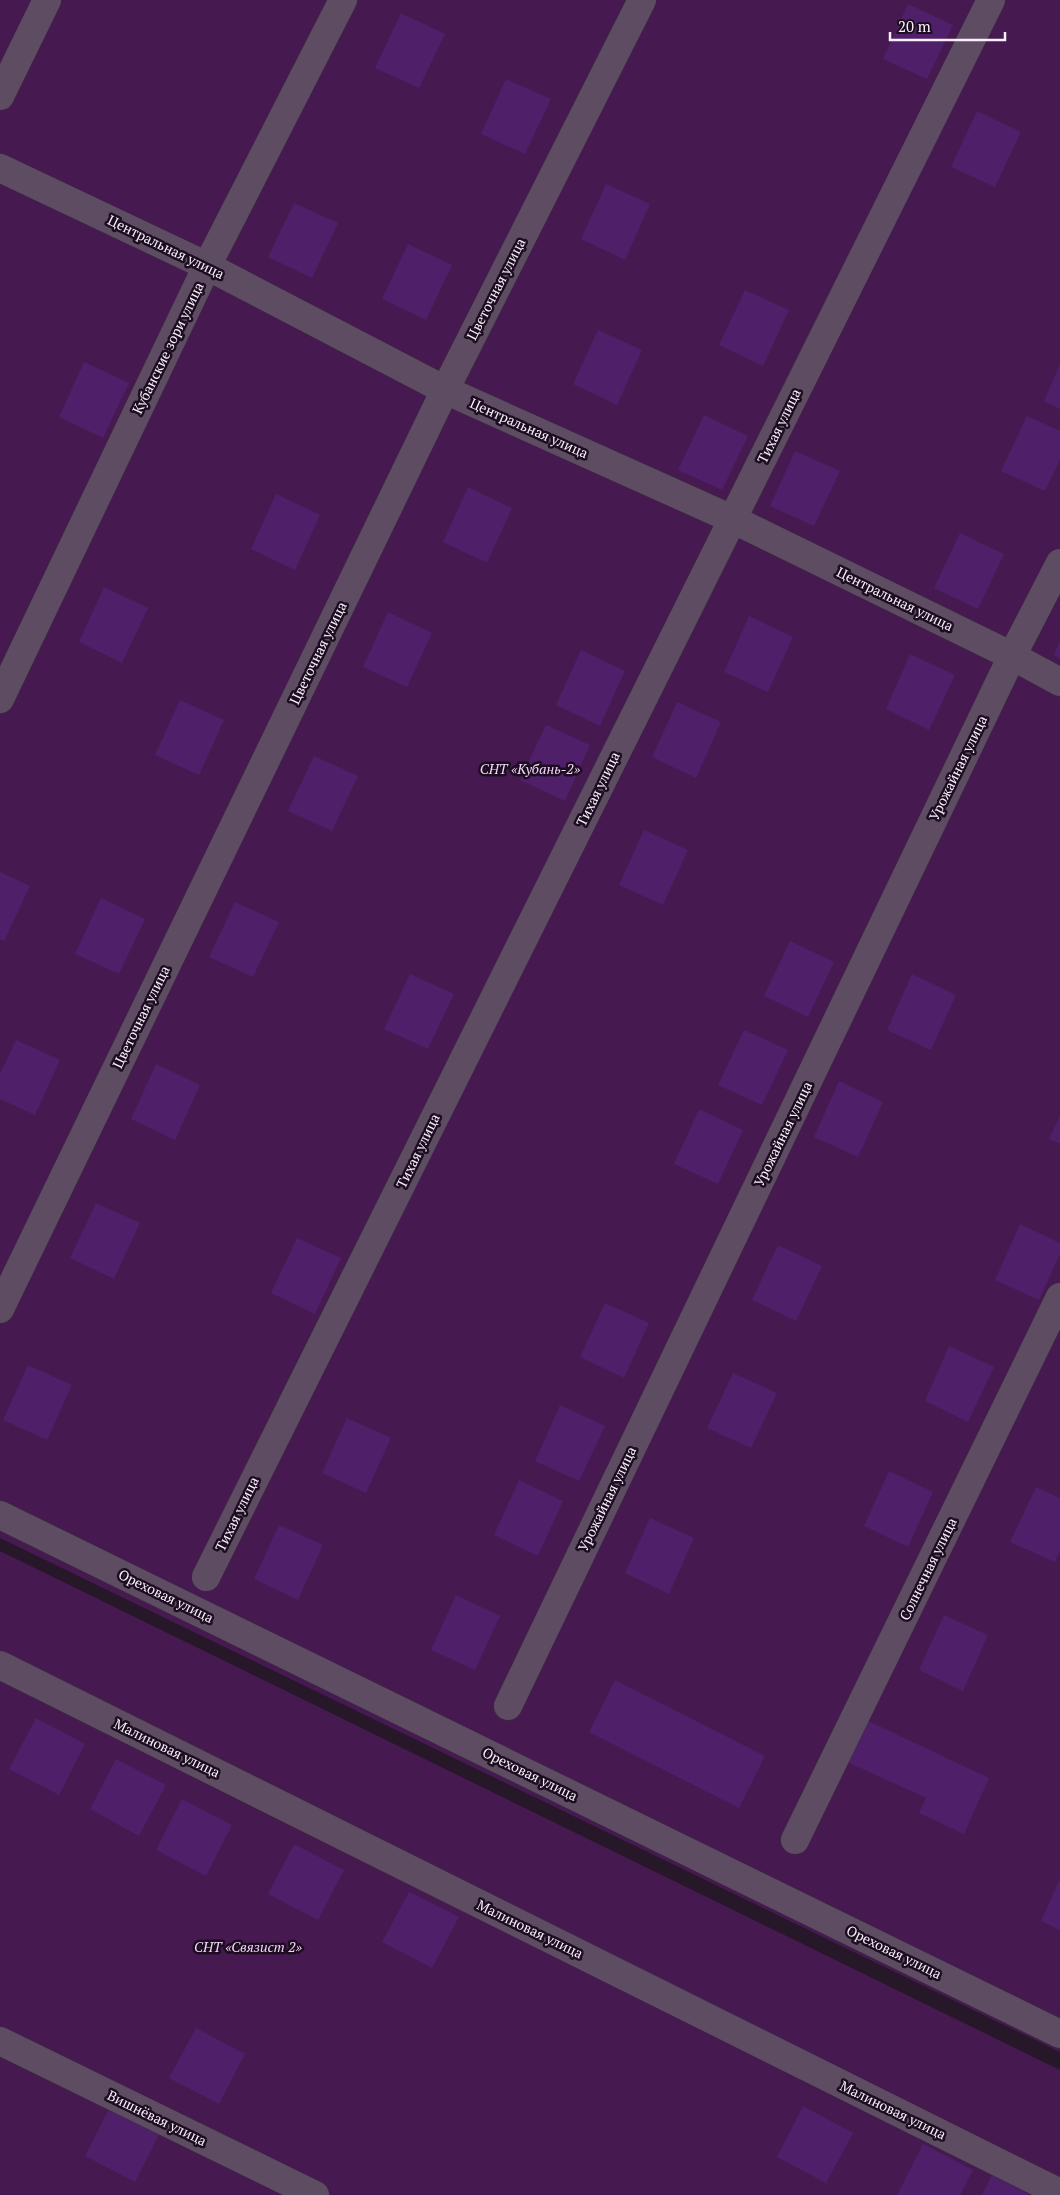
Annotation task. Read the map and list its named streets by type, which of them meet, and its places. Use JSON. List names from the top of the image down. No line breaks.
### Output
{"streets":{"street":["Центральная улица","Цветочная улица","Кубанские зори улица","Тихая улица","Урожайная улица","Солнечная улица","Ореховая улица","Малиновая улица","Вишнёвая улица"]},"crossings":[["Центральная улица","Цветочная улица"],["Центральная улица","Кубанские зори улица"],["Центральная улица","Тихая улица"],["Центральная улица","Урожайная улица"]],"parks":["СНТ «Кубань-2»","СНТ «Связист 2»"],"scale_bar":"20 m"}
